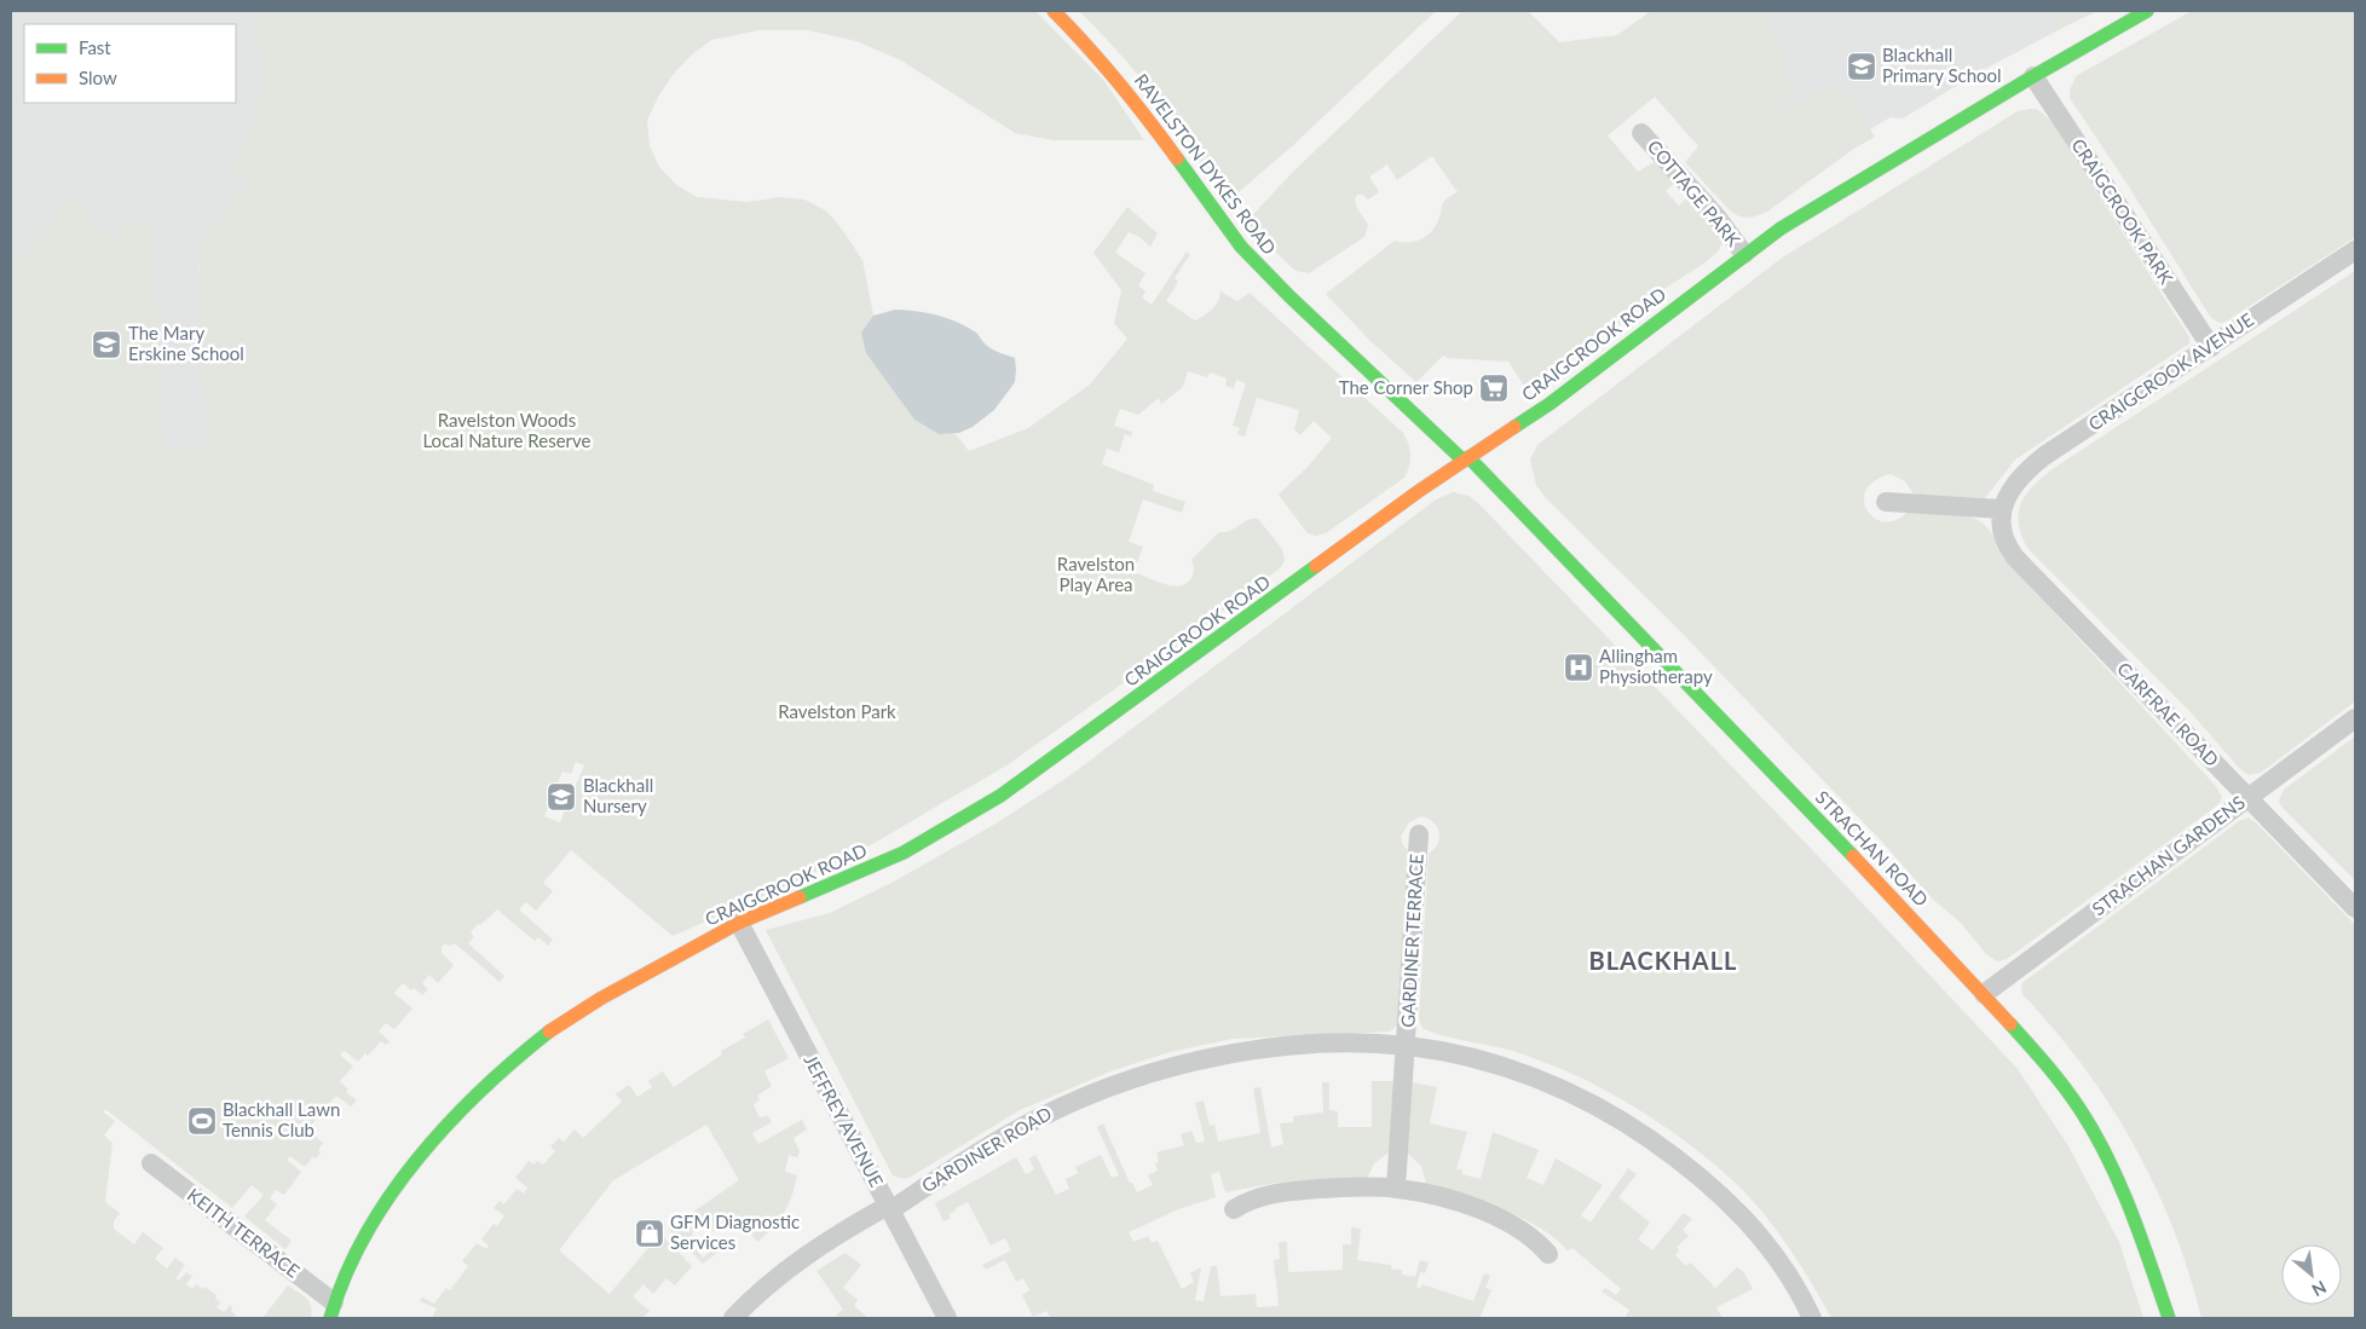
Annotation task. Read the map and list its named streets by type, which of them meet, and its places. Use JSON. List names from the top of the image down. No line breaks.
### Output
{"streets":{"street":["RAVELSTON DYKES ROAD","COTTAGE PARK","CRAIGCROOK PARK","CRAIGCROOK ROAD","CRAIGCROOK AVENUE","CARFRAE ROAD","STRACHAN ROAD","STRACHAN GARDENS","GARDINER TERRACE","JEFFREY AVENUE","GARDINER ROAD","KEITH TERRACE"]},"crossings":[["RAVELSTON DYKES ROAD","CRAIGCROOK ROAD"],["RAVELSTON DYKES ROAD","STRACHAN ROAD"],["COTTAGE PARK","CRAIGCROOK ROAD"],["CRAIGCROOK PARK","CRAIGCROOK ROAD"],["CRAIGCROOK PARK","CRAIGCROOK AVENUE"],["CRAIGCROOK ROAD","STRACHAN ROAD"],["CRAIGCROOK ROAD","JEFFREY AVENUE"],["CRAIGCROOK ROAD","KEITH TERRACE"],["CRAIGCROOK AVENUE","CARFRAE ROAD"],["CARFRAE ROAD","STRACHAN GARDENS"],["STRACHAN ROAD","STRACHAN GARDENS"],["GARDINER TERRACE","GARDINER ROAD"],["JEFFREY AVENUE","GARDINER ROAD"]],"districts":["BLACKHALL"],"parks":["Ravelston Woods Local Nature Reserve","Ravelston Play Area","Ravelston Park"],"places":{"school or university":["Blackhall Primary School","The Mary Erskine School","Blackhall Nursery"],"supermarket":["The Corner Shop"],"hospital":["Allingham Physiotherapy"],"sports":["Blackhall Lawn Tennis Club"],"shop":["GFM Diagnostic Services"]},"legend":["Fast","Slow"],"north":"bottom right"}
